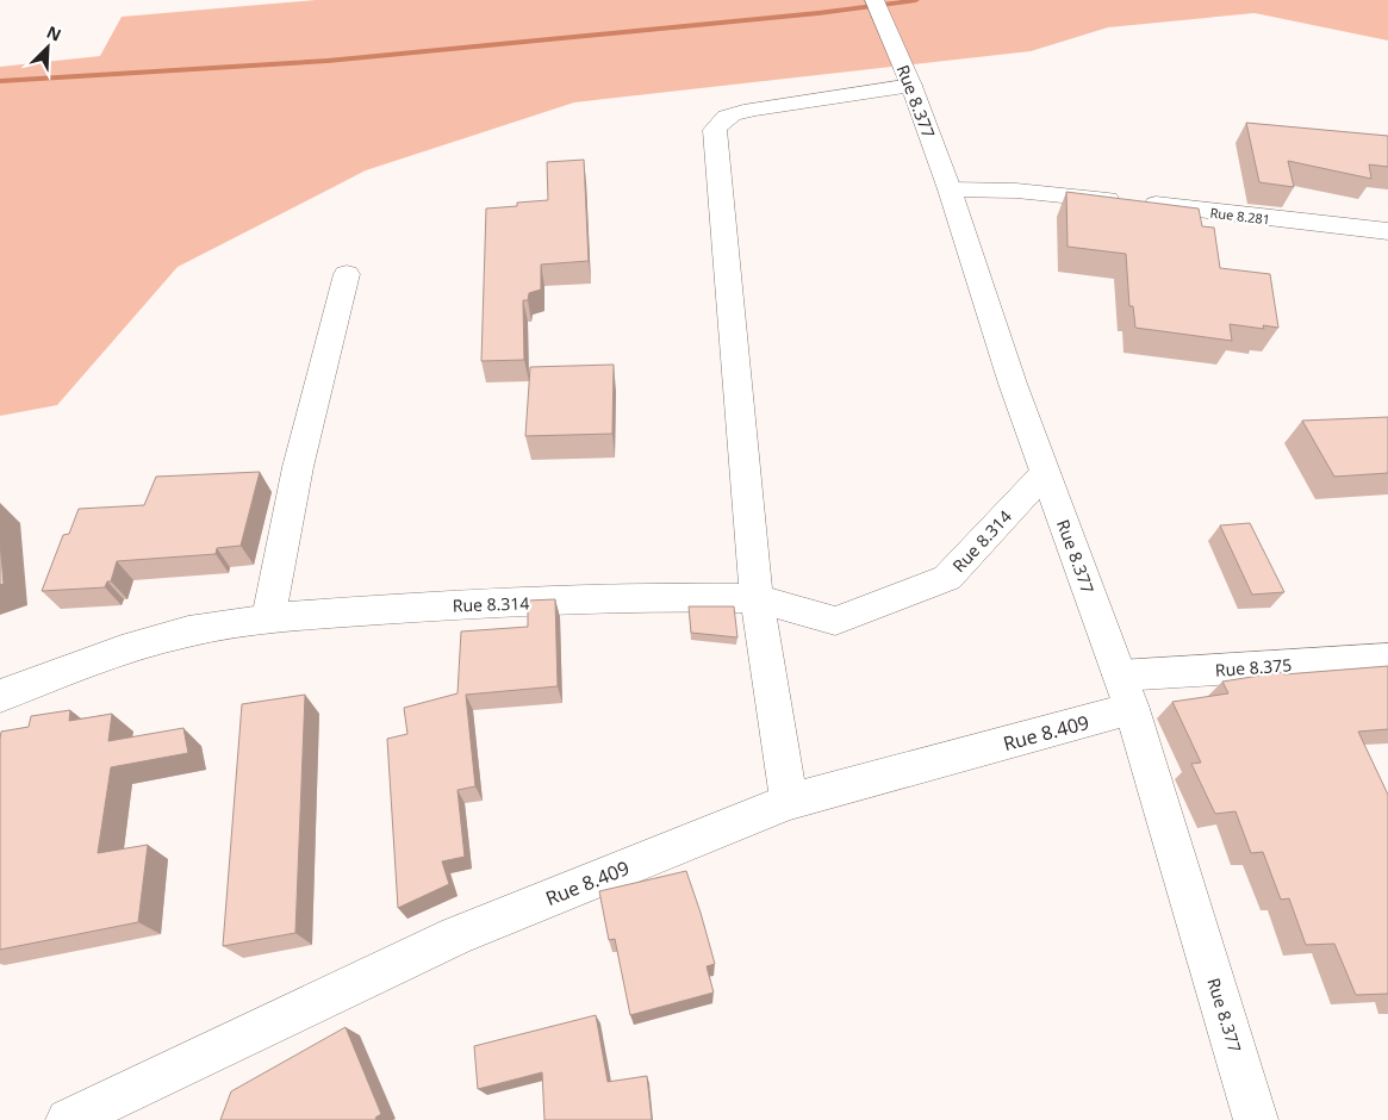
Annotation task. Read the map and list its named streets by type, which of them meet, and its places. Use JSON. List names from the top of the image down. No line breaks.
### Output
{"streets":{"street":["Rue 8.377","Rue 8.281","Rue 8.314","Rue 8.375","Rue 8.409"]},"crossings":[["Rue 8.377","Rue 8.281"],["Rue 8.377","Rue 8.314"],["Rue 8.377","Rue 8.375"],["Rue 8.377","Rue 8.409"],["Rue 8.375","Rue 8.409"]],"north":"top right"}
